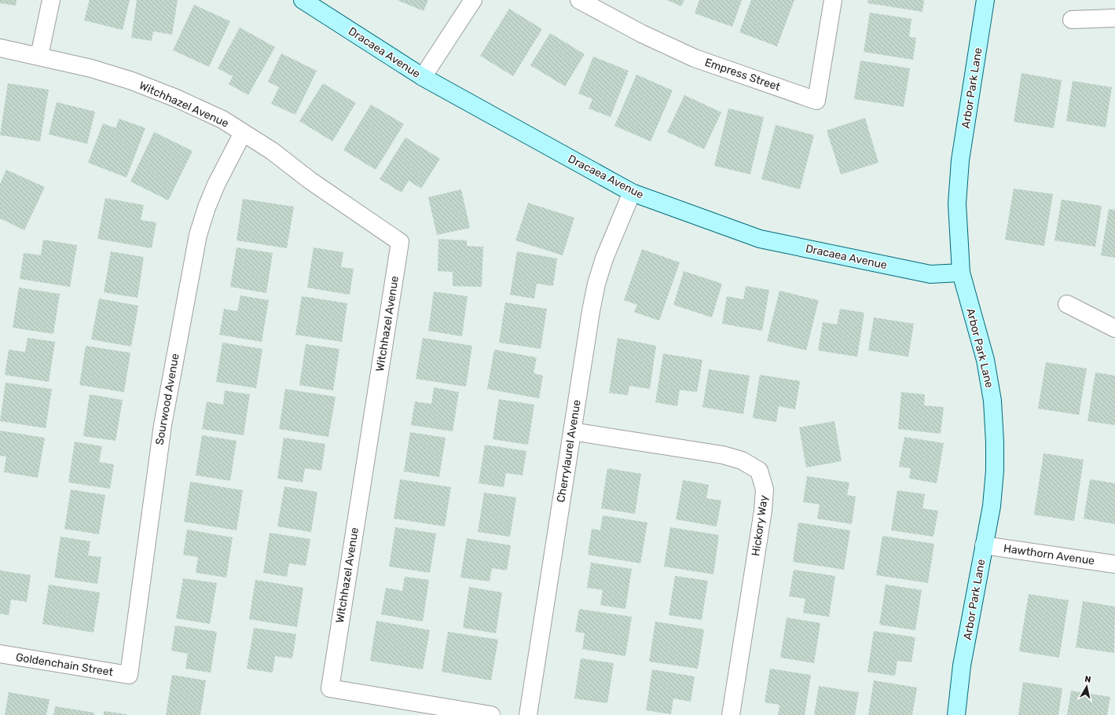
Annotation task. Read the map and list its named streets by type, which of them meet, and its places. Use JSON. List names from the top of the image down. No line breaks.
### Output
{"streets":{"street":["Dracaea Avenue","Empress Street","Arbor Park Lane","Witchhazel Avenue","Sourwood Avenue","Cherrylaurel Avenue","Hickory Way","Hawthorn Avenue","Goldenchain Street"]},"crossings":[["Dracaea Avenue","Arbor Park Lane"],["Dracaea Avenue","Cherrylaurel Avenue"],["Arbor Park Lane","Hawthorn Avenue"],["Witchhazel Avenue","Sourwood Avenue"],["Sourwood Avenue","Goldenchain Street"],["Cherrylaurel Avenue","Hickory Way"]],"north":"top"}
